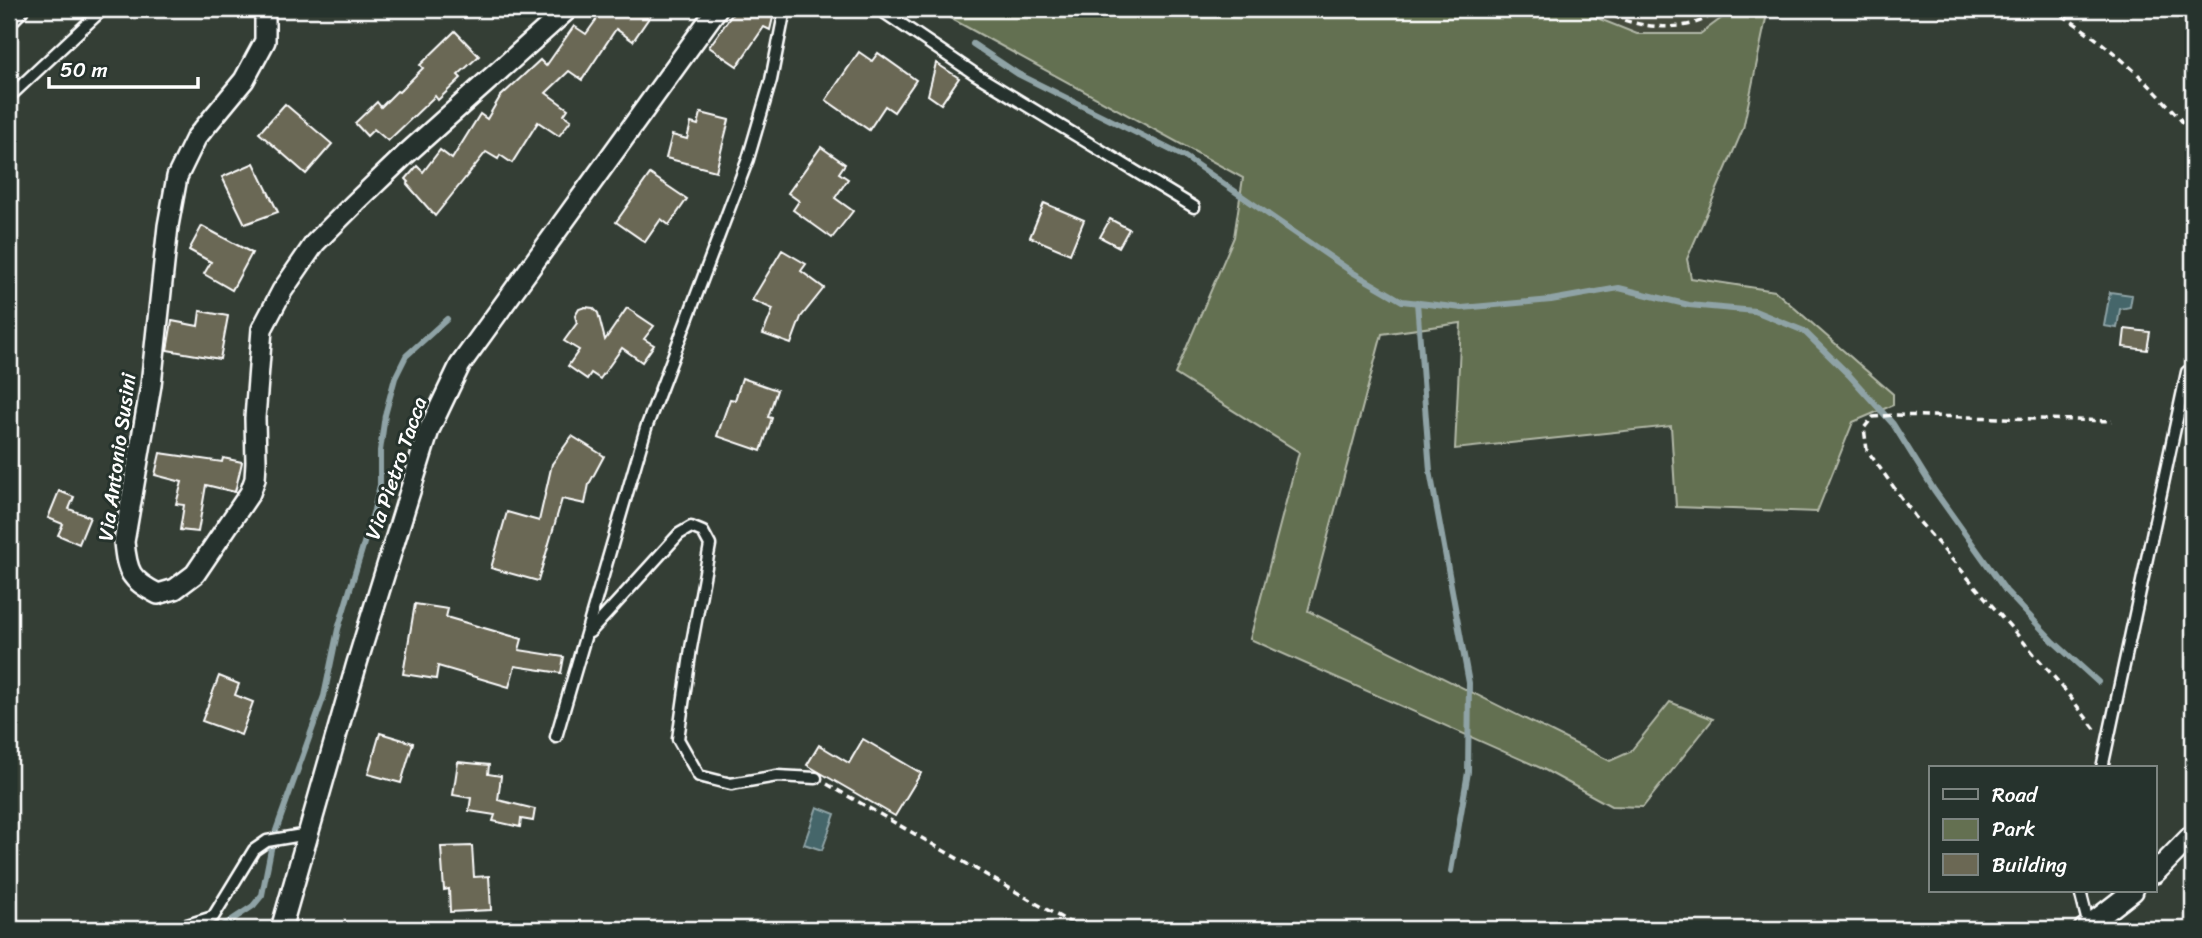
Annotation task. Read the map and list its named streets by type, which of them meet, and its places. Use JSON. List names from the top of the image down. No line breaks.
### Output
{"streets":{"street":["Via Antonio Susini","Via Pietro Tacca"]},"legend":["Road","Park","Building"],"scale_bar":"50 m"}
